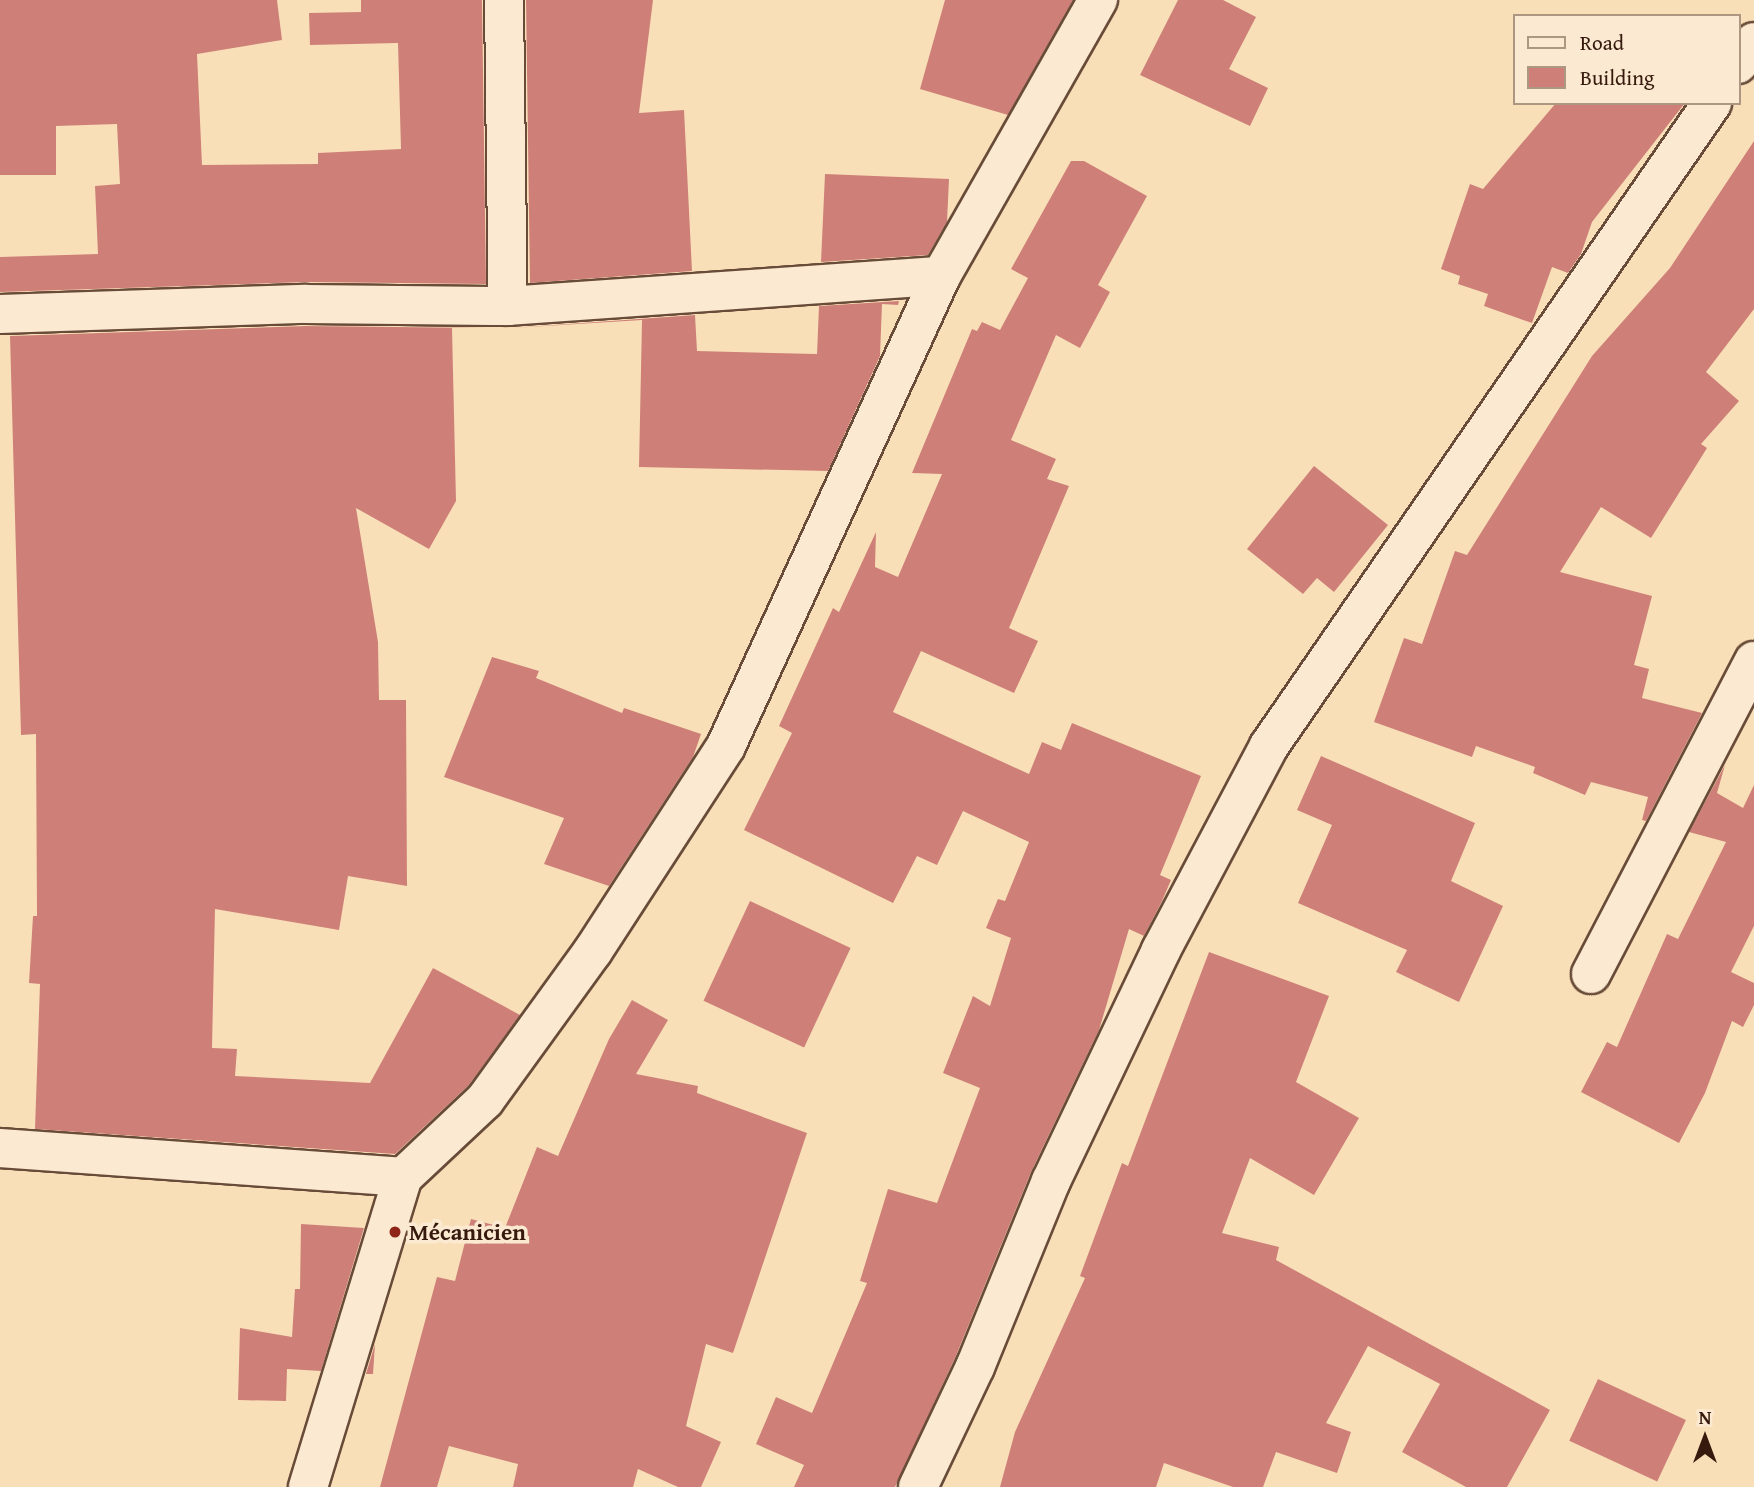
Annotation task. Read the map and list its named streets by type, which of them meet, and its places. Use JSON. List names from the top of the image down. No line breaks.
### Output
{"places":["Mécanicien"],"legend":["Road","Building"],"north":"top"}
